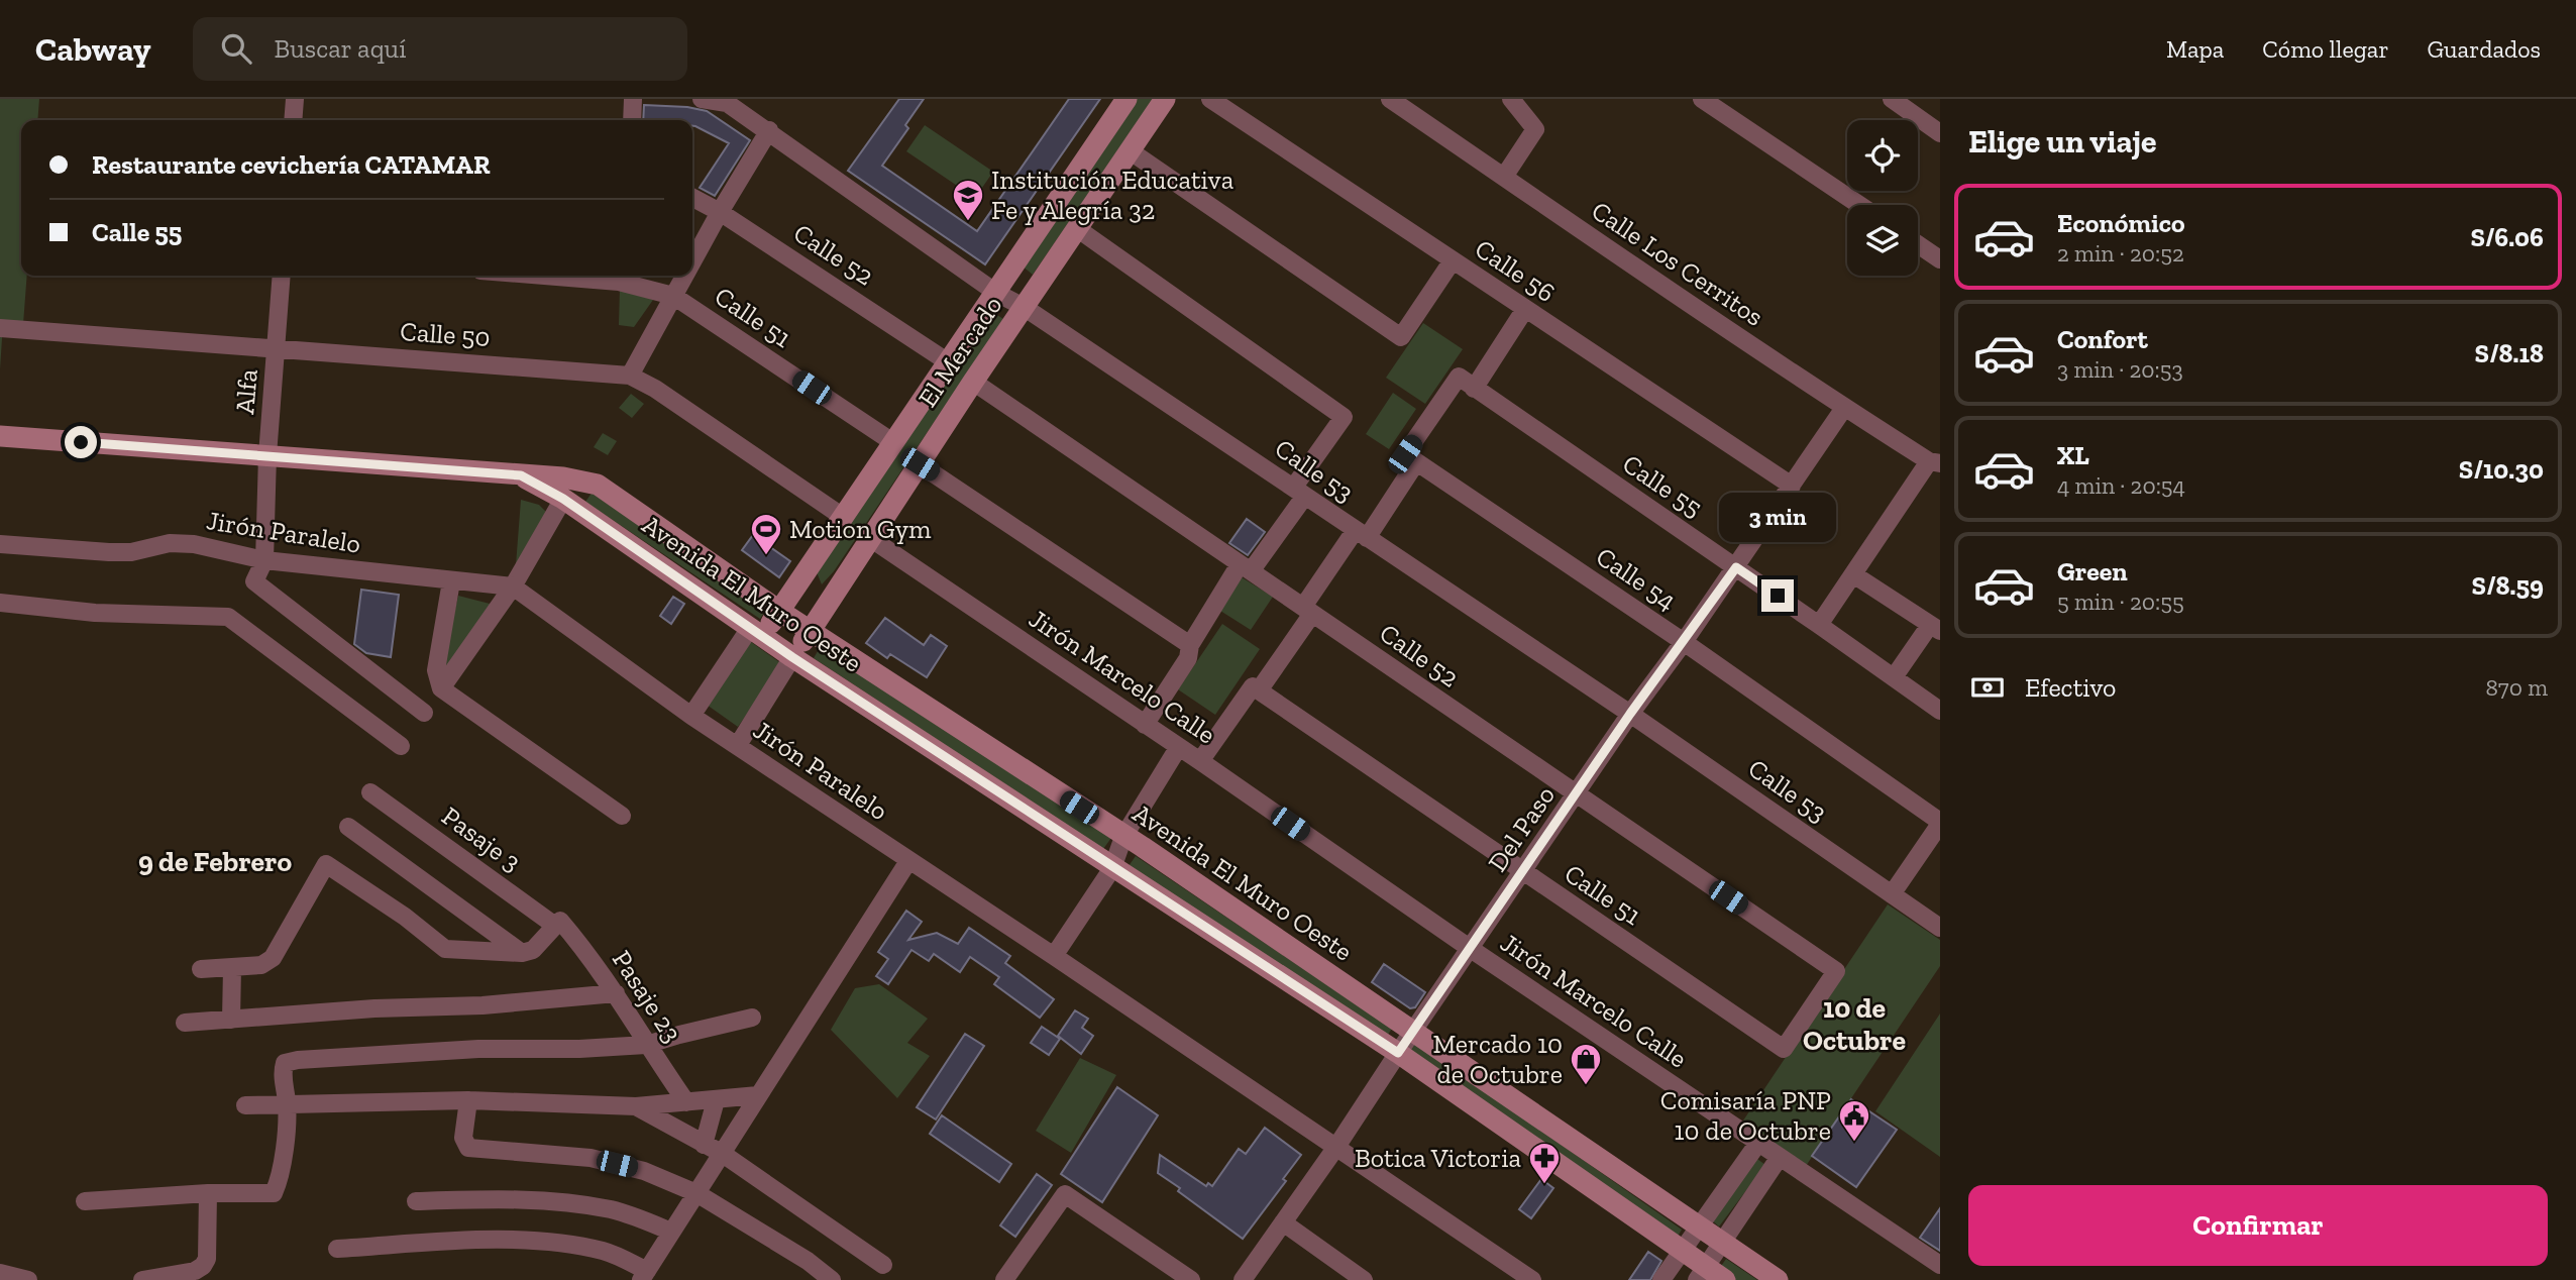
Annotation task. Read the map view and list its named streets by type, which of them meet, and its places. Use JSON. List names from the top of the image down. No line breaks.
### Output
{"streets":{"main road":["El Mercado","Avenida El Muro Oeste"],"street":["Calle 52","Calle Los Cerritos","Calle 56","Calle 51","Calle 50","Alfa","Calle 53","Calle 55","Jirón Paralelo","Calle 54","Jirón Marcelo Calle","Del Paso","Pasaje 3","Pasaje 23"]},"crossings":[["Calle 52","Calle 51"],["Calle 52","El Mercado"],["Calle 52","Del Paso"],["Calle Los Cerritos","Del Paso"],["Calle 56","Del Paso"],["Calle 51","El Mercado"],["Calle 51","Del Paso"],["Calle 50","El Mercado"],["Calle 50","Alfa"],["El Mercado","Calle 53"],["El Mercado","Jirón Paralelo"],["El Mercado","Avenida El Muro Oeste"],["El Mercado","Jirón Marcelo Calle"],["Alfa","Jirón Paralelo"],["Alfa","Avenida El Muro Oeste"],["Calle 53","Del Paso"],["Calle 55","Calle 54"],["Calle 55","Del Paso"],["Jirón Paralelo","Del Paso"],["Calle 54","Del Paso"],["Avenida El Muro Oeste","Del Paso"],["Jirón Marcelo Calle","Del Paso"],["Pasaje 3","Pasaje 23"]],"districts":["9 de Febrero","10 de Octubre"],"places":{"school or university":["Institución Educativa Fe y Alegría 32"],"sports":["Motion Gym"],"shop":["Mercado 10 de Octubre"],"public building":["Comisaría PNP 10 de Octubre"],"pharmacy":["Botica Victoria"]},"page":{"header":"Cabway","search":"Buscar aquí","nav":["Mapa","Cómo llegar","Guardados"],"heading":"Elige un viaje","banner":["Restaurante cevichería CATAMAR","Calle 55"],"list":[{"name":"Económico","note":"2 min · 20:52","value":"S/6.06"},{"name":"Confort","note":"3 min · 20:53","value":"S/8.18"},{"name":"XL","note":"4 min · 20:54","value":"S/10.30"},{"name":"Green","note":"5 min · 20:55","value":"S/8.59"}],"bubble":"3 min","pay":["Efectivo","870 m"],"buttons":"Confirmar"}}
